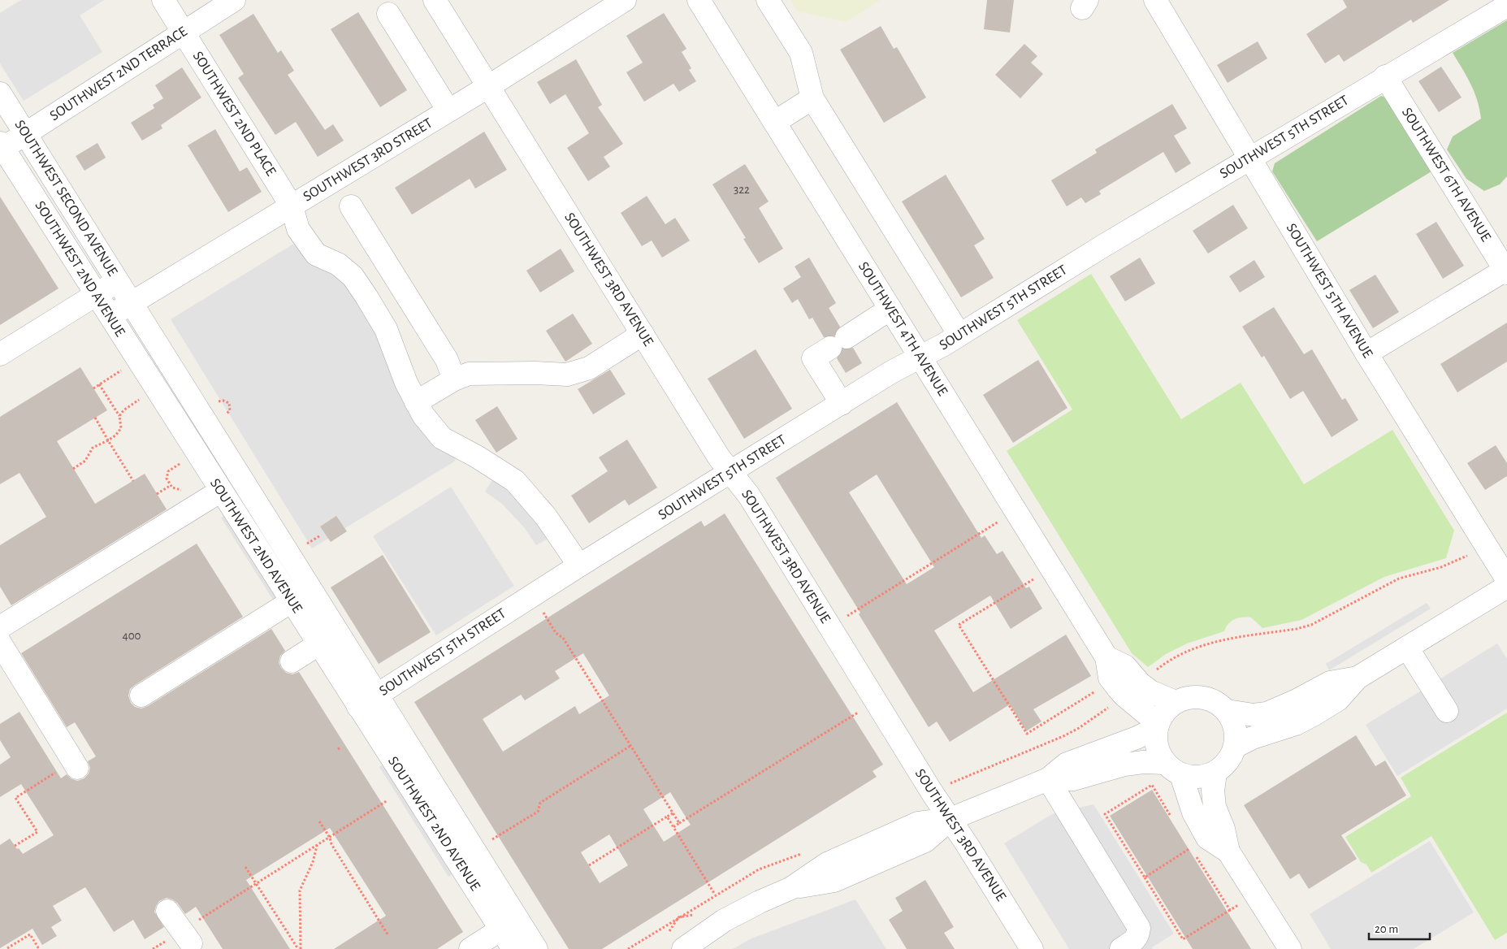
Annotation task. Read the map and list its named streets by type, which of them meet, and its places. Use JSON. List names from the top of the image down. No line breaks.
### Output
{"streets":{"street":["SOUTHWEST 2ND TERRACE","SOUTHWEST 2ND PLACE","SOUTHWEST 5TH STREET","SOUTHWEST 3RD STREET","SOUTHWEST 6TH AVENUE","SOUTHWEST SECOND AVENUE","SOUTHWEST 2ND AVENUE","SOUTHWEST 3RD AVENUE","SOUTHWEST 5TH AVENUE","SOUTHWEST 4TH AVENUE"]},"crossings":[["SOUTHWEST 2ND TERRACE","SOUTHWEST 2ND PLACE"],["SOUTHWEST 2ND TERRACE","SOUTHWEST SECOND AVENUE"],["SOUTHWEST 2ND TERRACE","SOUTHWEST 2ND AVENUE"],["SOUTHWEST 2ND PLACE","SOUTHWEST 5TH STREET"],["SOUTHWEST 2ND PLACE","SOUTHWEST 3RD STREET"],["SOUTHWEST 5TH STREET","SOUTHWEST 6TH AVENUE"],["SOUTHWEST 5TH STREET","SOUTHWEST 2ND AVENUE"],["SOUTHWEST 5TH STREET","SOUTHWEST 3RD AVENUE"],["SOUTHWEST 5TH STREET","SOUTHWEST 5TH AVENUE"],["SOUTHWEST 5TH STREET","SOUTHWEST 4TH AVENUE"],["SOUTHWEST 3RD STREET","SOUTHWEST SECOND AVENUE"],["SOUTHWEST 3RD STREET","SOUTHWEST 2ND AVENUE"],["SOUTHWEST 3RD STREET","SOUTHWEST 3RD AVENUE"],["SOUTHWEST SECOND AVENUE","SOUTHWEST 2ND AVENUE"]],"house_numbers":["322","400"],"scale_bar":"20 m"}
